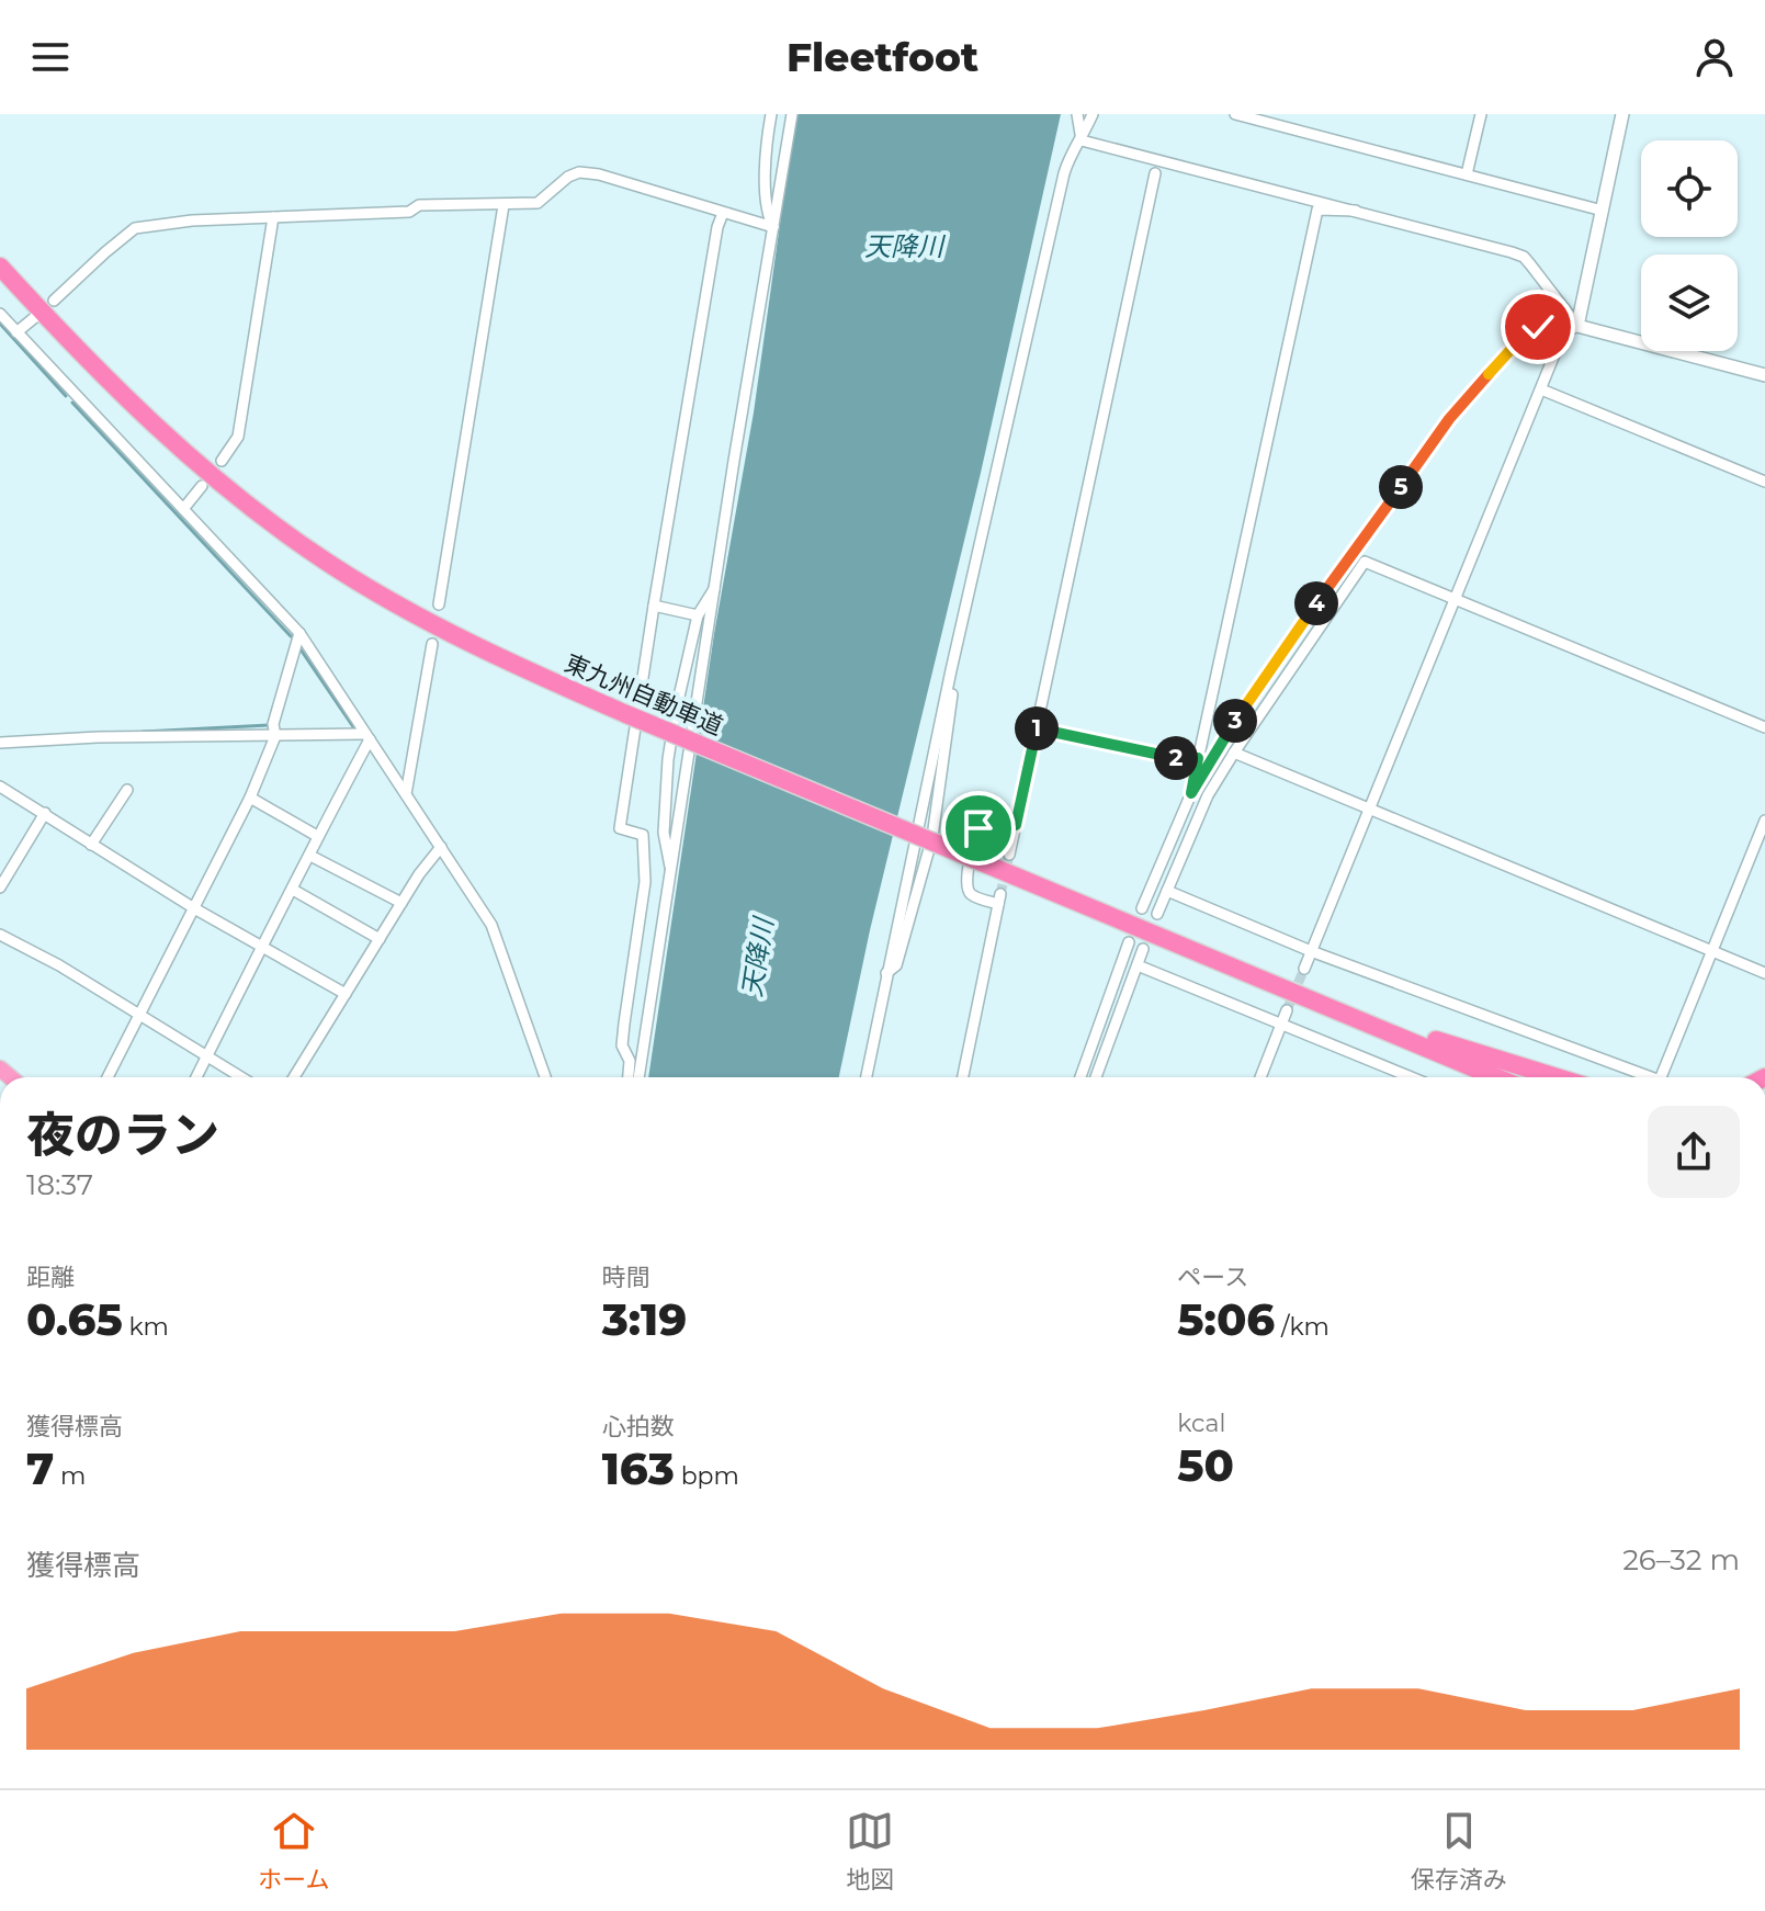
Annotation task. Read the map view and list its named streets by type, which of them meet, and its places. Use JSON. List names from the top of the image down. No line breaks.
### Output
{"streets":{"highway":["東九州自動車道"]},"water":["天降川"],"page":{"header":"Fleetfoot","pins":["5","4","3","1","2"],"heading":["夜のラン","18:37"],"stats":[["距離","0.65 km"],["時間","3:19"],["ペース","5:06 /km"],["獲得標高","7 m"],["心拍数","163 bpm"],["kcal","50"]],"chart":["獲得標高","26–32 m"],"tabs":["ホーム","地図","保存済み"]}}
